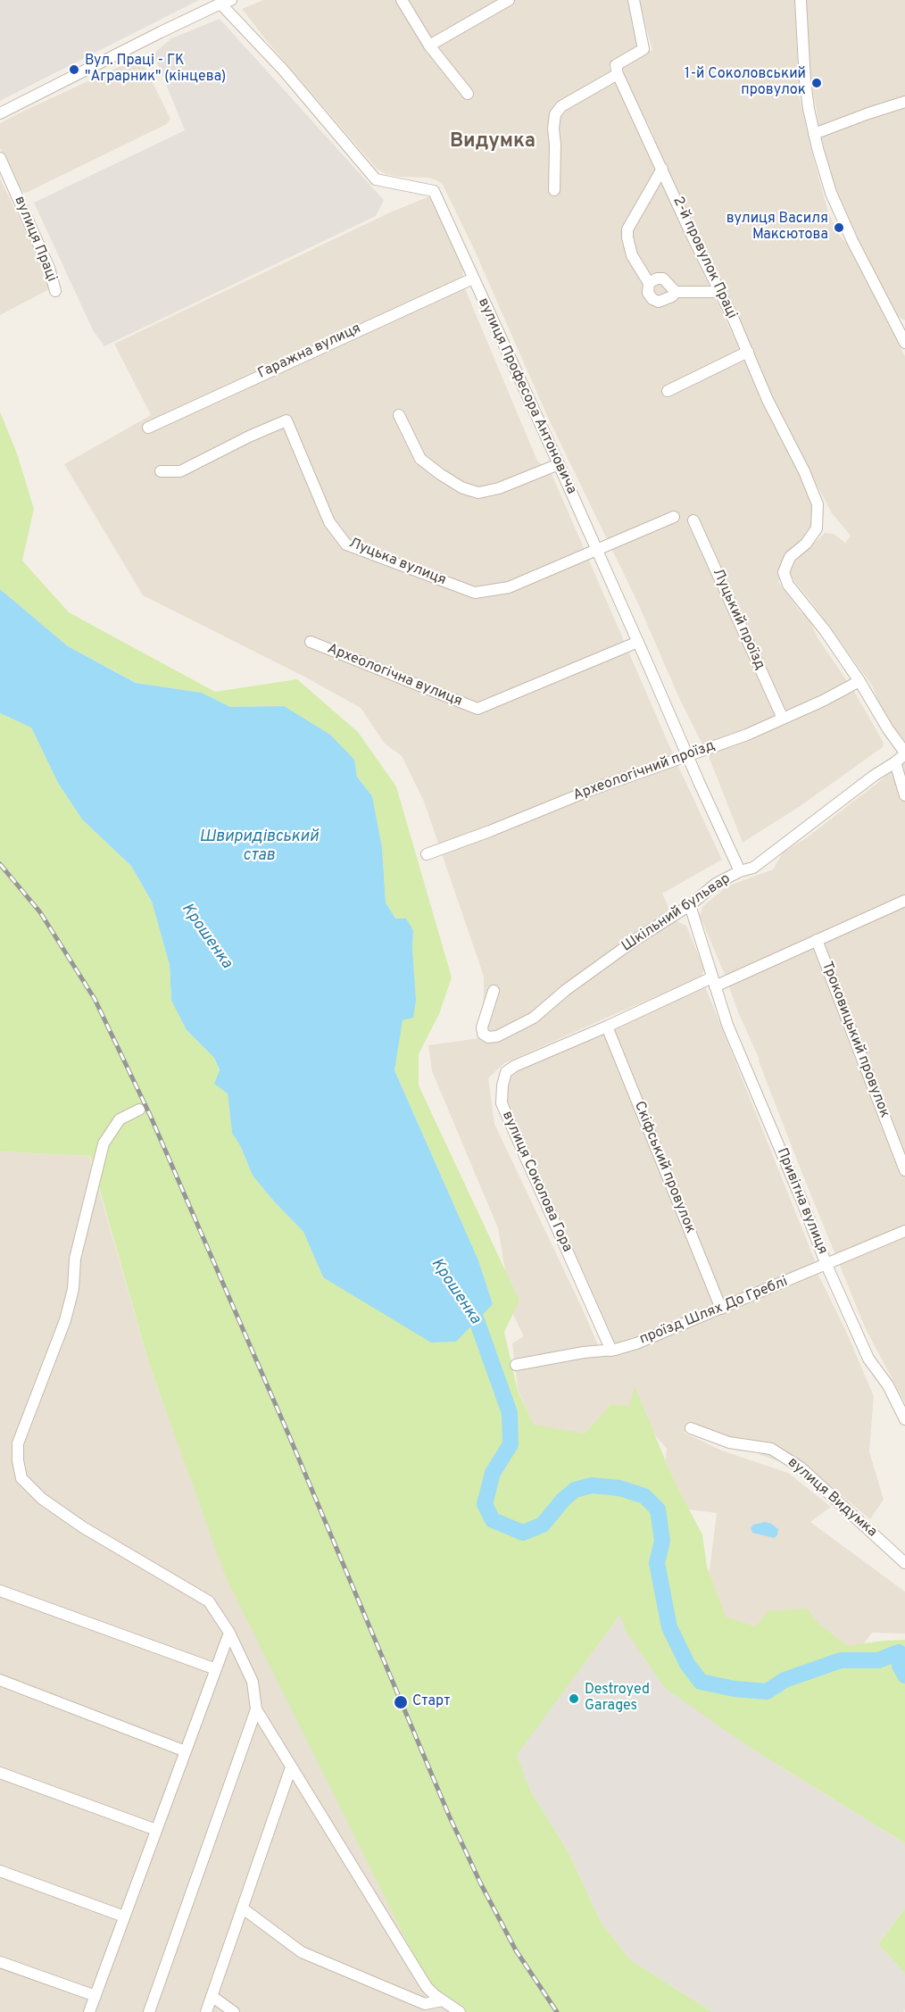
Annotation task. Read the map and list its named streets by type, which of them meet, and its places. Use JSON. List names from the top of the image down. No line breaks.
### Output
{"streets":{"street":["вулиця Праці","2-й провулок Праці","Гаражна вулиця","вулиця Професора Антоновича","Луцька вулиця","Луцький проїзд","Археологічна вулиця","Археологічний проїзд","Шкільний бульвар","Троковицький провулок","Скіфський провулок","вулиця Соколова Гора","Привітна вулиця","проїзд Шлях До Греблі","вулиця Видумка"]},"crossings":[["2-й провулок Праці","Археологічний проїзд"],["Гаражна вулиця","вулиця Професора Антоновича"],["вулиця Професора Антоновича","Луцька вулиця"],["вулиця Професора Антоновича","Археологічна вулиця"],["вулиця Професора Антоновича","Археологічний проїзд"],["вулиця Професора Антоновича","Шкільний бульвар"],["Луцький проїзд","Археологічний проїзд"],["Троковицький провулок","вулиця Соколова Гора"],["Скіфський провулок","вулиця Соколова Гора"],["Скіфський провулок","проїзд Шлях До Греблі"],["вулиця Соколова Гора","Привітна вулиця"],["вулиця Соколова Гора","проїзд Шлях До Греблі"],["Привітна вулиця","проїзд Шлях До Греблі"]],"districts":["Видумка"],"water":["Швиридівський став","Крошенка"],"places":["Вул. Праці - ГК \"Аграрник\" (кінцева)","1-й Соколовський провулок","вулиця Василя Максютова","Destroyed Garages","Старт"]}
